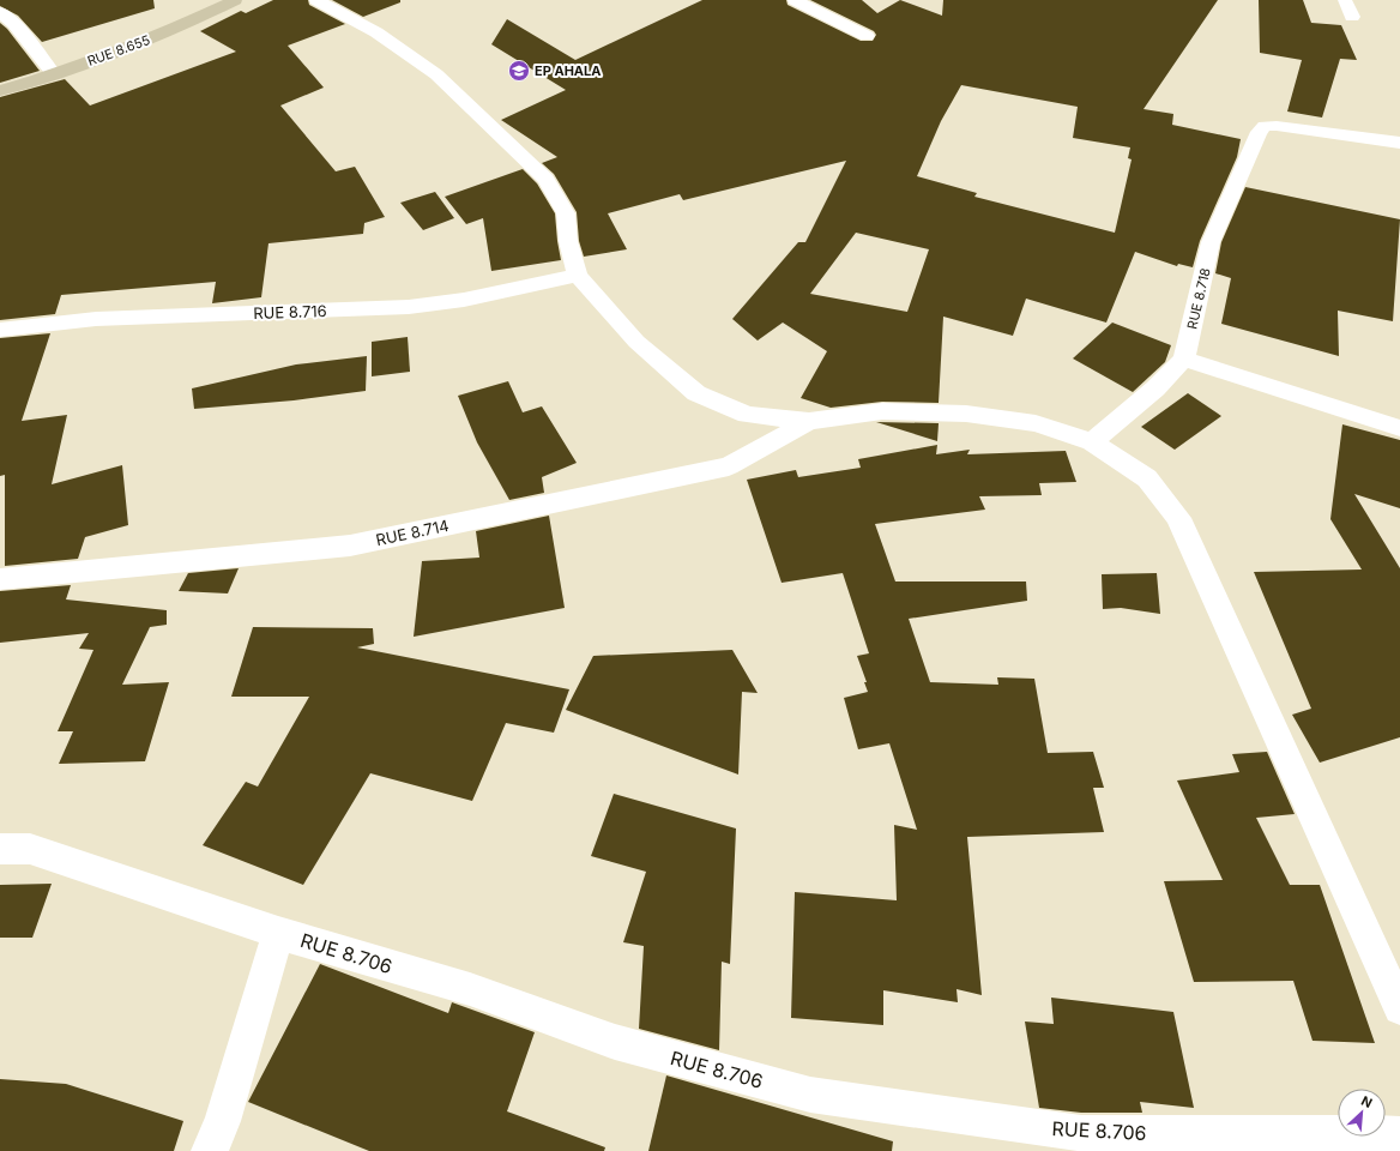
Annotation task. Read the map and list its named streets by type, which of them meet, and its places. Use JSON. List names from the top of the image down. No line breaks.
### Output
{"streets":{"street":["RUE 8.655","RUE 8.718","RUE 8.716","RUE 8.714","RUE 8.706"]},"places":{"school or university":["EP AHALA"]},"north":"top right"}
